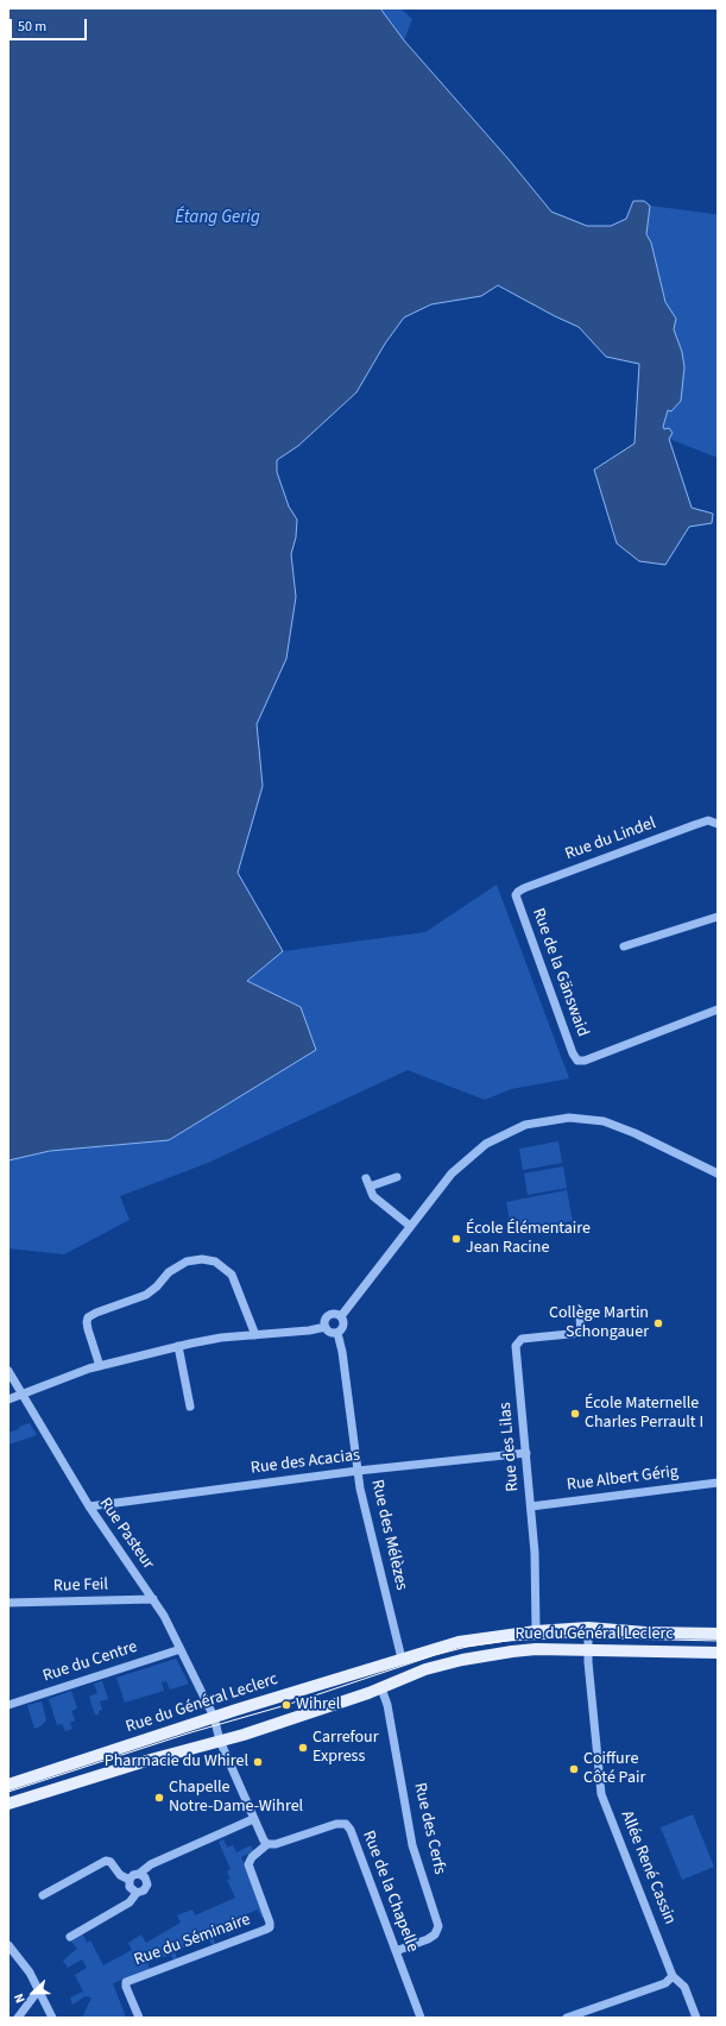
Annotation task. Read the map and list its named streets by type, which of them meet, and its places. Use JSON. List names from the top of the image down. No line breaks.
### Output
{"streets":{"main road":["Rue du Général Leclerc"],"street":["Rue du Lindel","Rue de la Gänswaid","Rue des Lilas","Rue des Acacias","Rue Albert Gérig","Rue Pasteur","Rue des Mélèzes","Rue Feil","Rue du Centre","Rue des Cerfs","Allée René Cassin","Rue de la Chapelle","Rue du Séminaire"]},"crossings":[["Rue du Lindel","Rue de la Gänswaid"],["Rue des Lilas","Rue des Acacias"],["Rue des Lilas","Rue Albert Gérig"],["Rue des Lilas","Rue du Général Leclerc"],["Rue des Acacias","Rue Pasteur"],["Rue des Acacias","Rue des Mélèzes"],["Rue Pasteur","Rue Feil"],["Rue Pasteur","Rue du Général Leclerc"],["Rue Pasteur","Rue du Centre"],["Rue des Mélèzes","Rue du Général Leclerc"],["Rue du Général Leclerc","Rue des Cerfs"],["Rue du Général Leclerc","Allée René Cassin"],["Rue des Cerfs","Rue de la Chapelle"],["Rue de la Chapelle","Rue du Séminaire"]],"water":["Étang Gerig"],"places":["École Élémentaire Jean Racine","Collège Martin Schongauer","École Maternelle Charles Perrault I","Wihrel","Carrefour Express","Pharmacie du Whirel","Coiffure Côté Pair","Chapelle Notre-Dame-Wihrel"],"scale_bar":"50 m","north":"left"}
